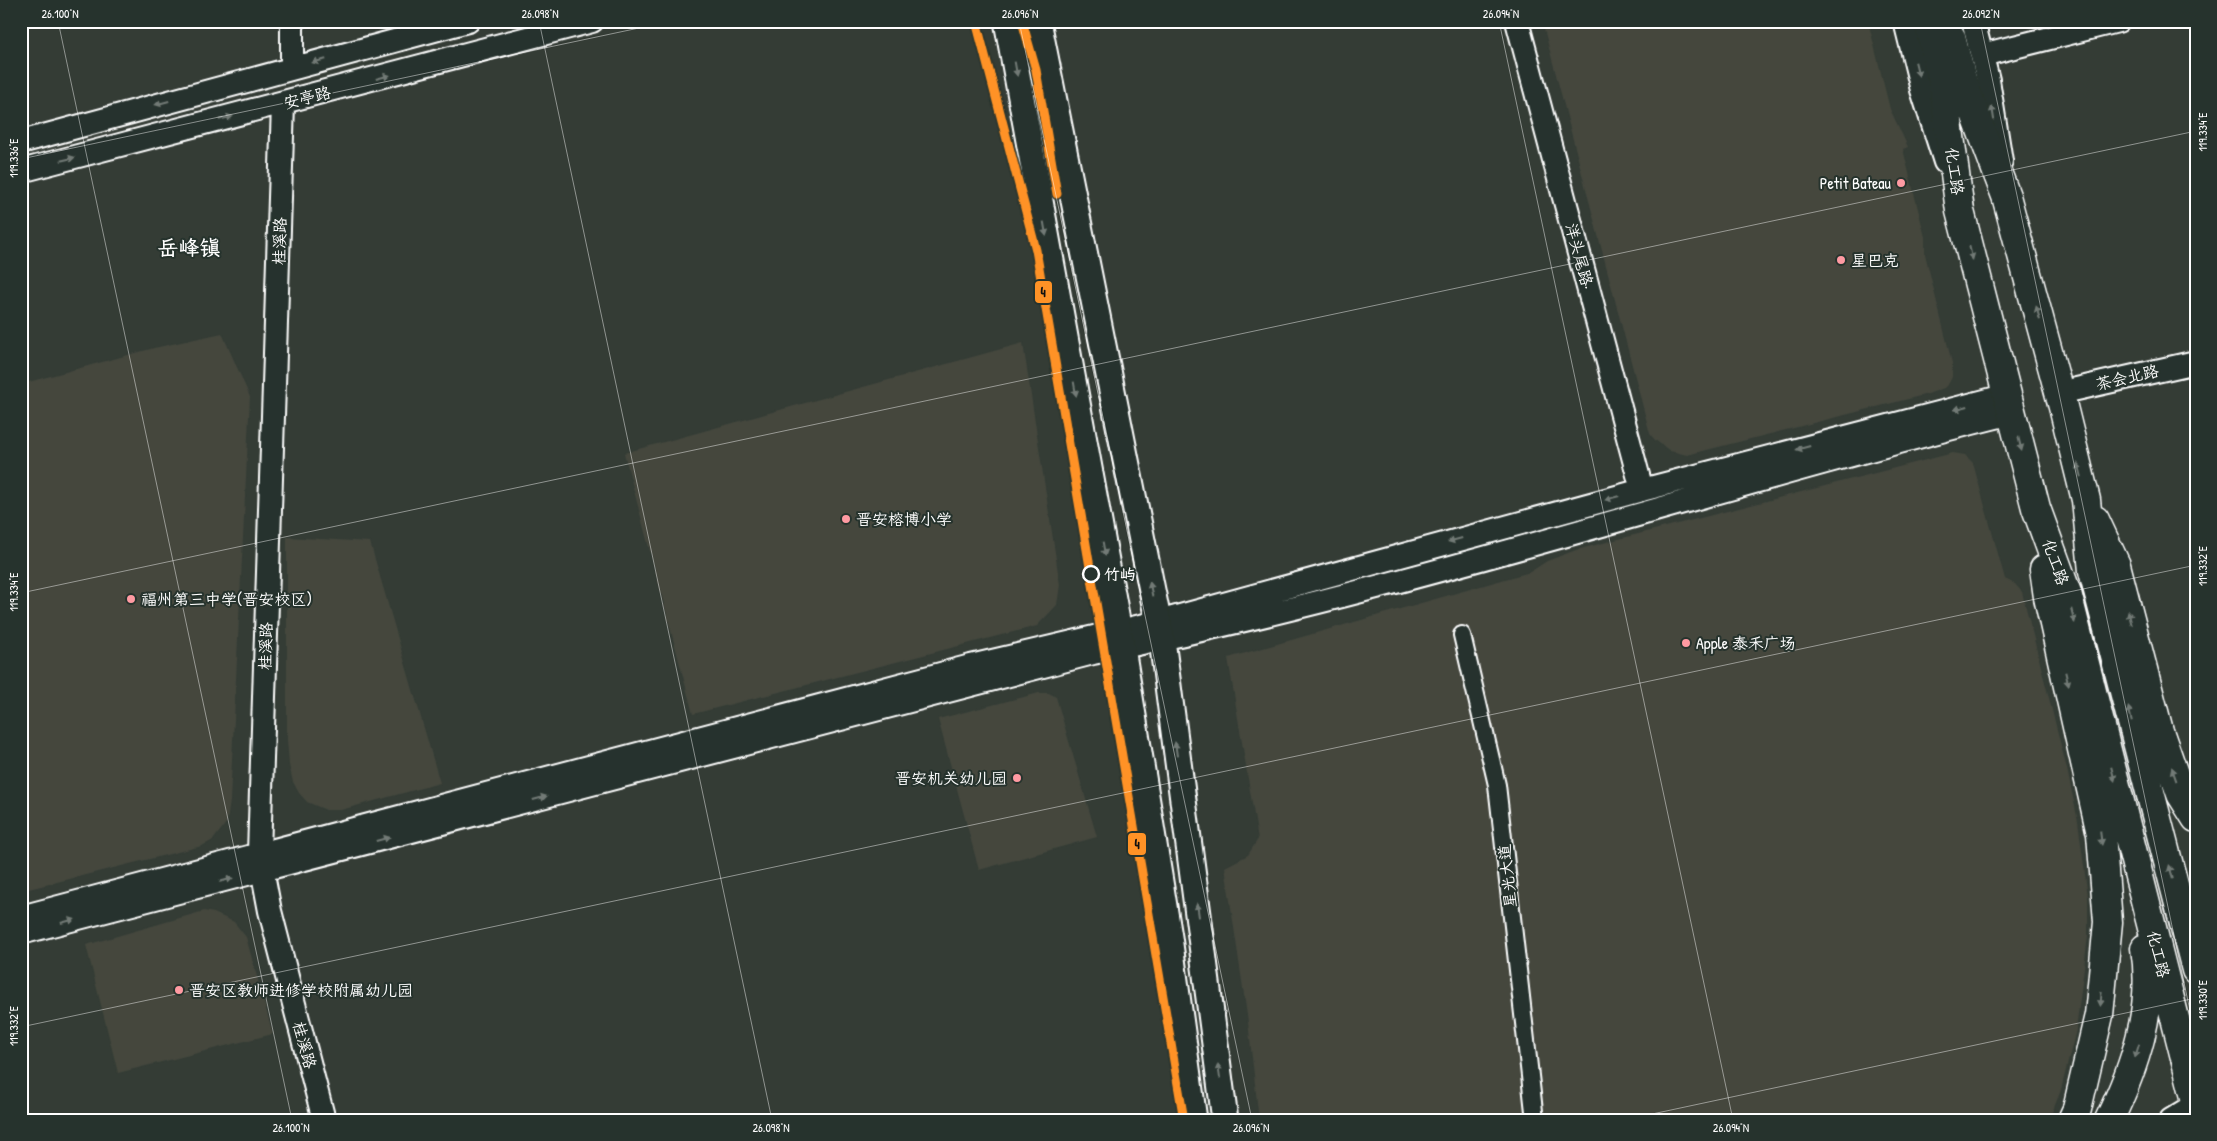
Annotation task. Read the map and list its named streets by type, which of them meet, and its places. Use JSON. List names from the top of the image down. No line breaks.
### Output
{"streets":{"highway":["化工路"],"main road":["安亭路","桂溪路","洋头尾路·","茶会北路"],"street":["星光大道"]},"crossings":[["安亭路","桂溪路"],["化工路","茶会北路"]],"districts":["岳峰镇"],"places":["Petit Bateau","星巴克","晋安榕博小学","竹屿","福州第三中学(晋安校区)","Apple 泰禾广场","晋安机关幼儿园","晋安区教师进修学校附属幼儿园"],"lines":["transit line 4"],"coordinates":["26.100°N","26.098°N","26.096°N","26.094°N","26.092°N","119.334°E","119.336°E","119.332°E","119.330°E"]}
